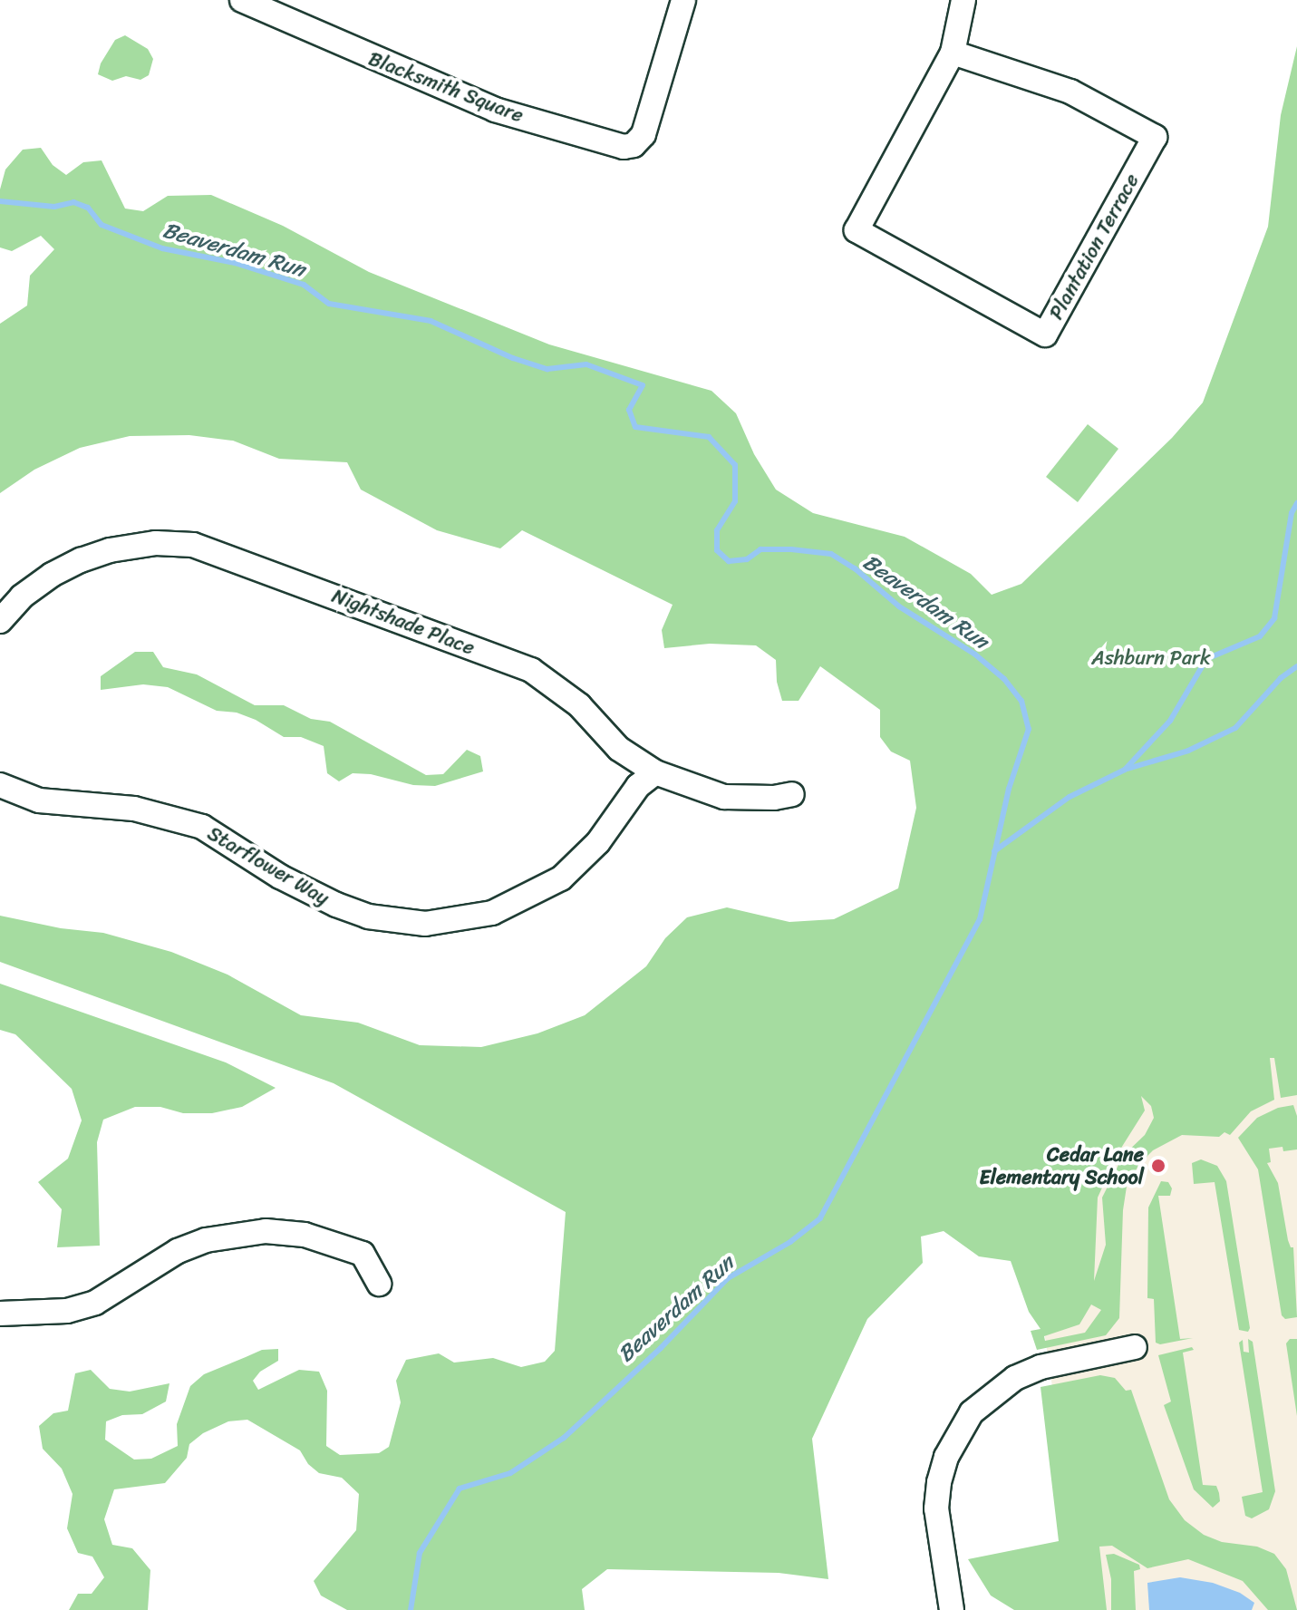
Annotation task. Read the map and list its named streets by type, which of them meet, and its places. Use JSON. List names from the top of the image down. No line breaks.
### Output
{"streets":{"street":["Blacksmith Square","Plantation Terrace","Nightshade Place","Starflower Way"]},"crossings":[["Nightshade Place","Starflower Way"]],"water":["Beaverdam Run"],"parks":["Ashburn Park"],"places":["Cedar Lane Elementary School"]}
